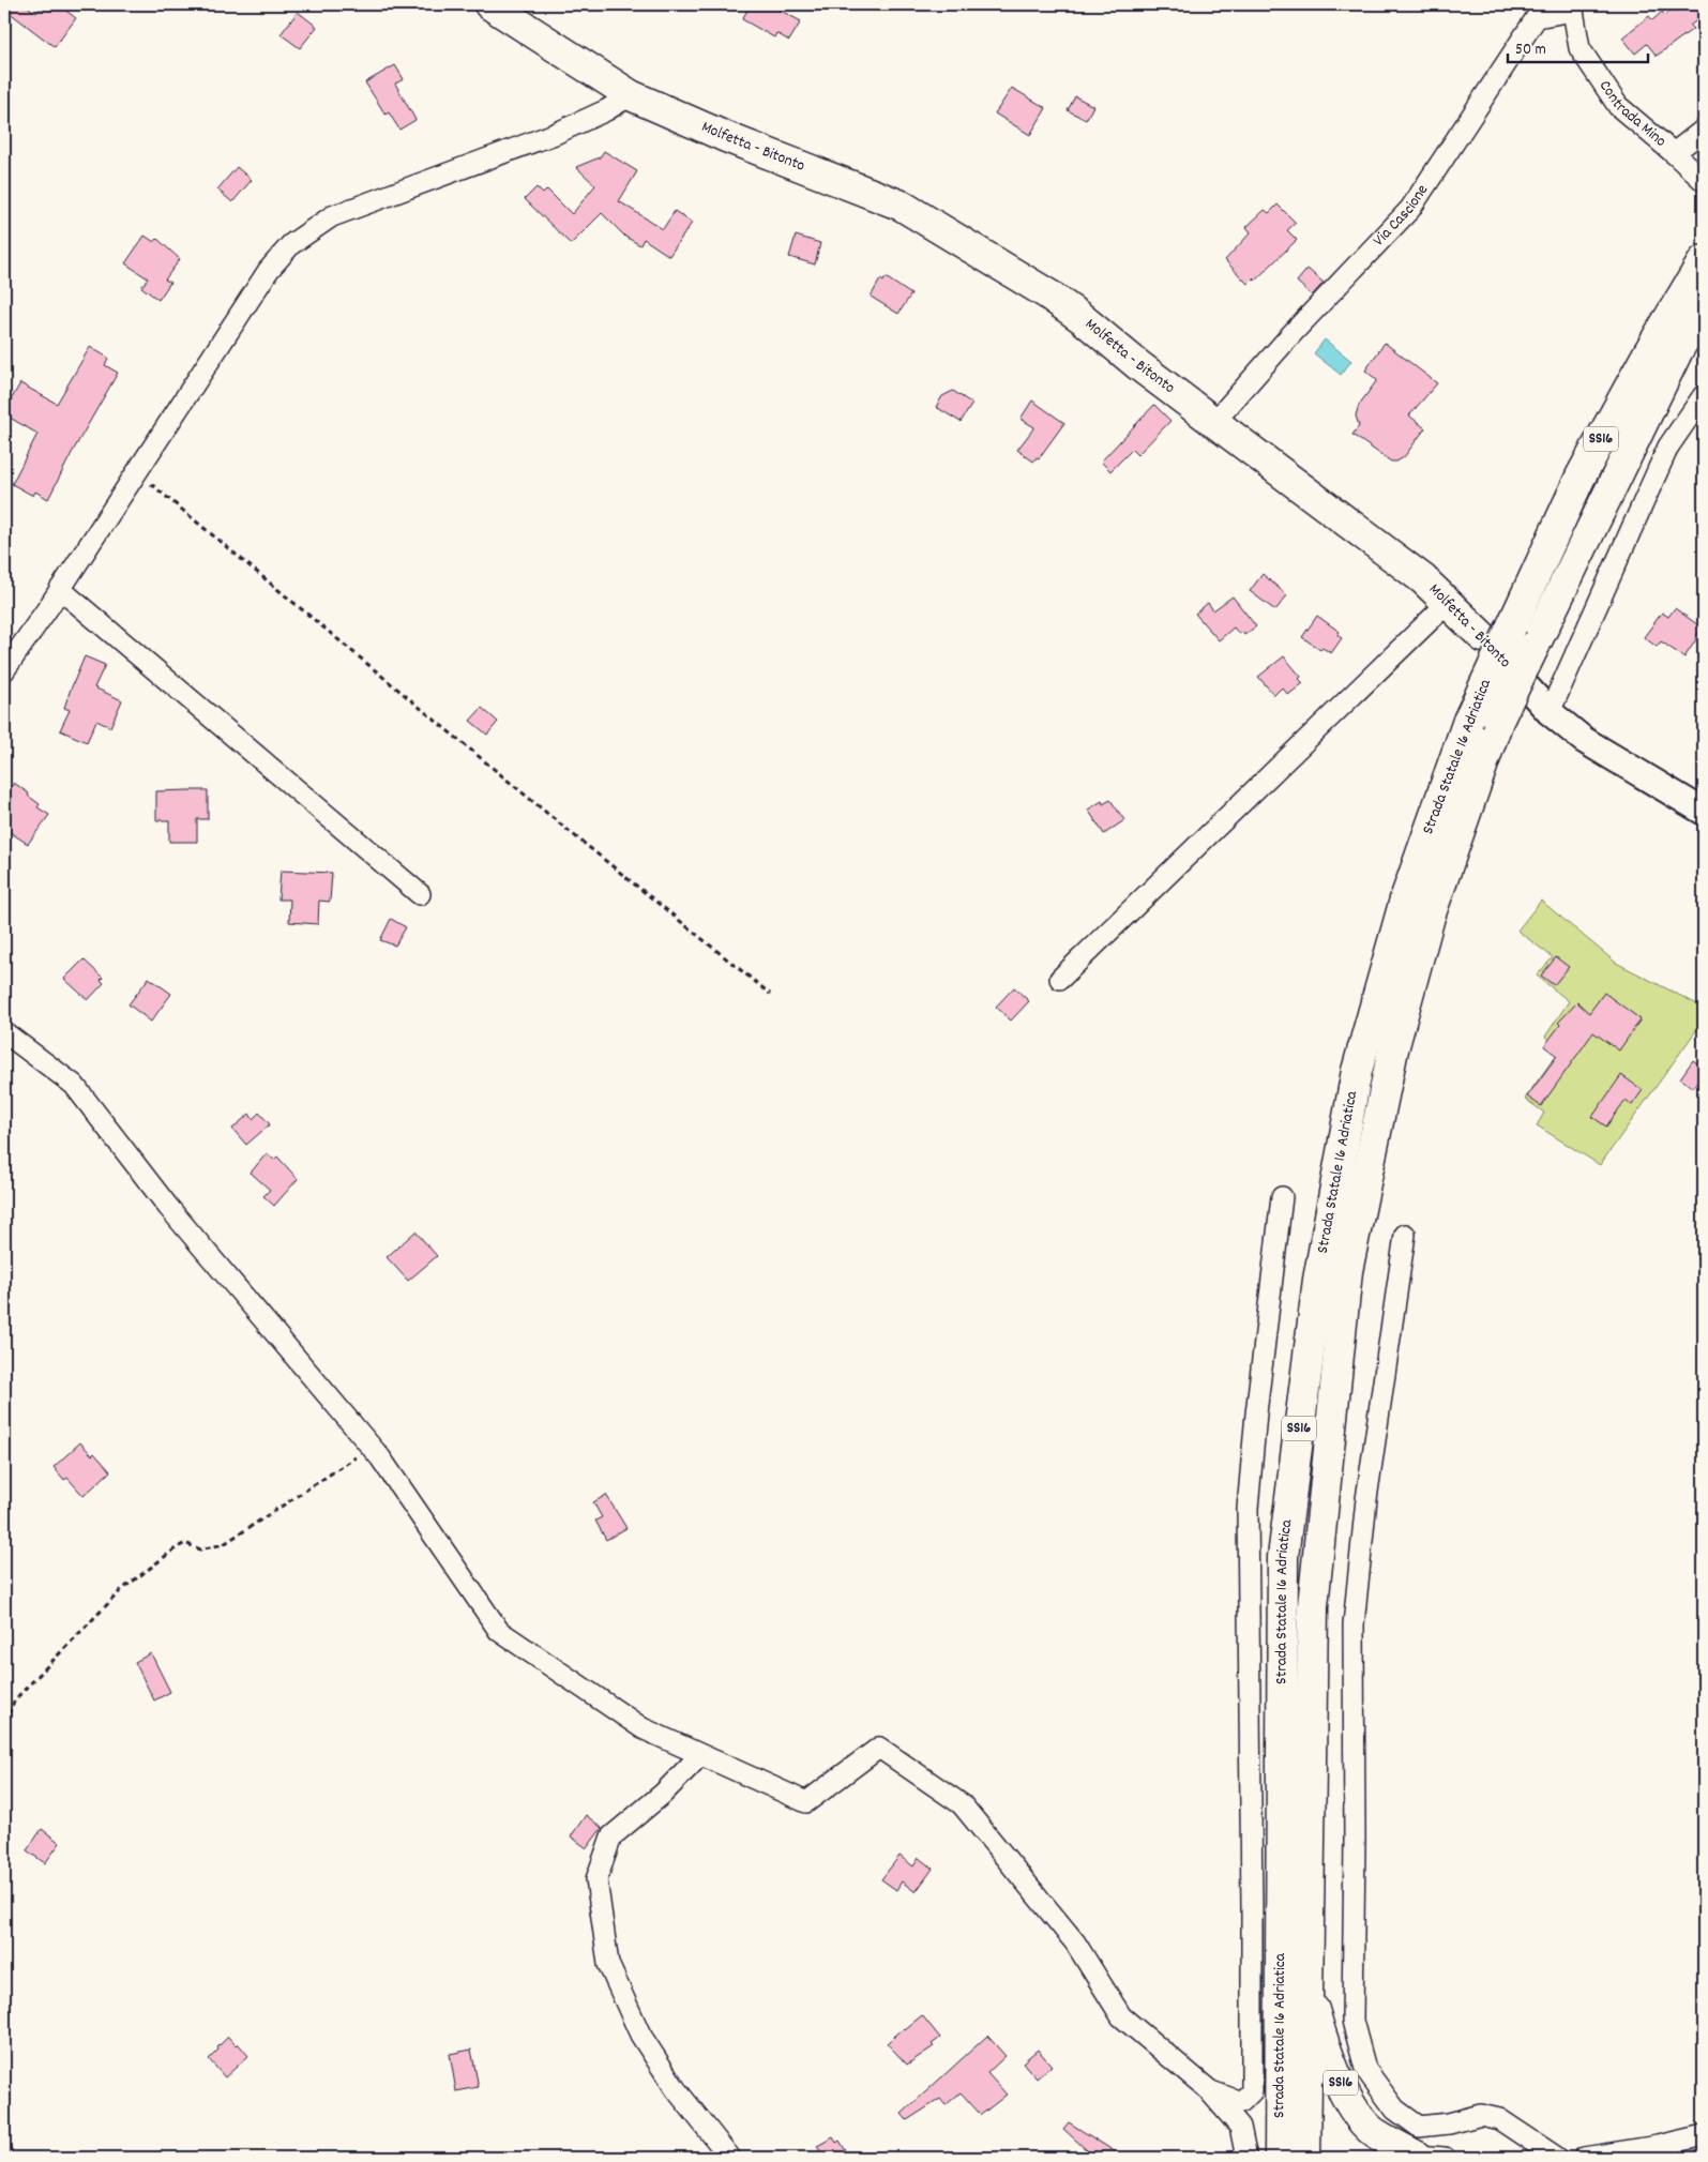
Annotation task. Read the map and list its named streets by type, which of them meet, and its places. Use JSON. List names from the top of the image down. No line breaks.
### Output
{"streets":{"main road":["Molfetta - Bitonto","SS16","Strada Statale 16 Adriatica"],"street":["Contrada Mino","Via Cascione"]},"crossings":[["Contrada Mino","Via Cascione"],["Molfetta - Bitonto","Via Cascione"],["SS16","Strada Statale 16 Adriatica"]],"scale_bar":"50 m"}
